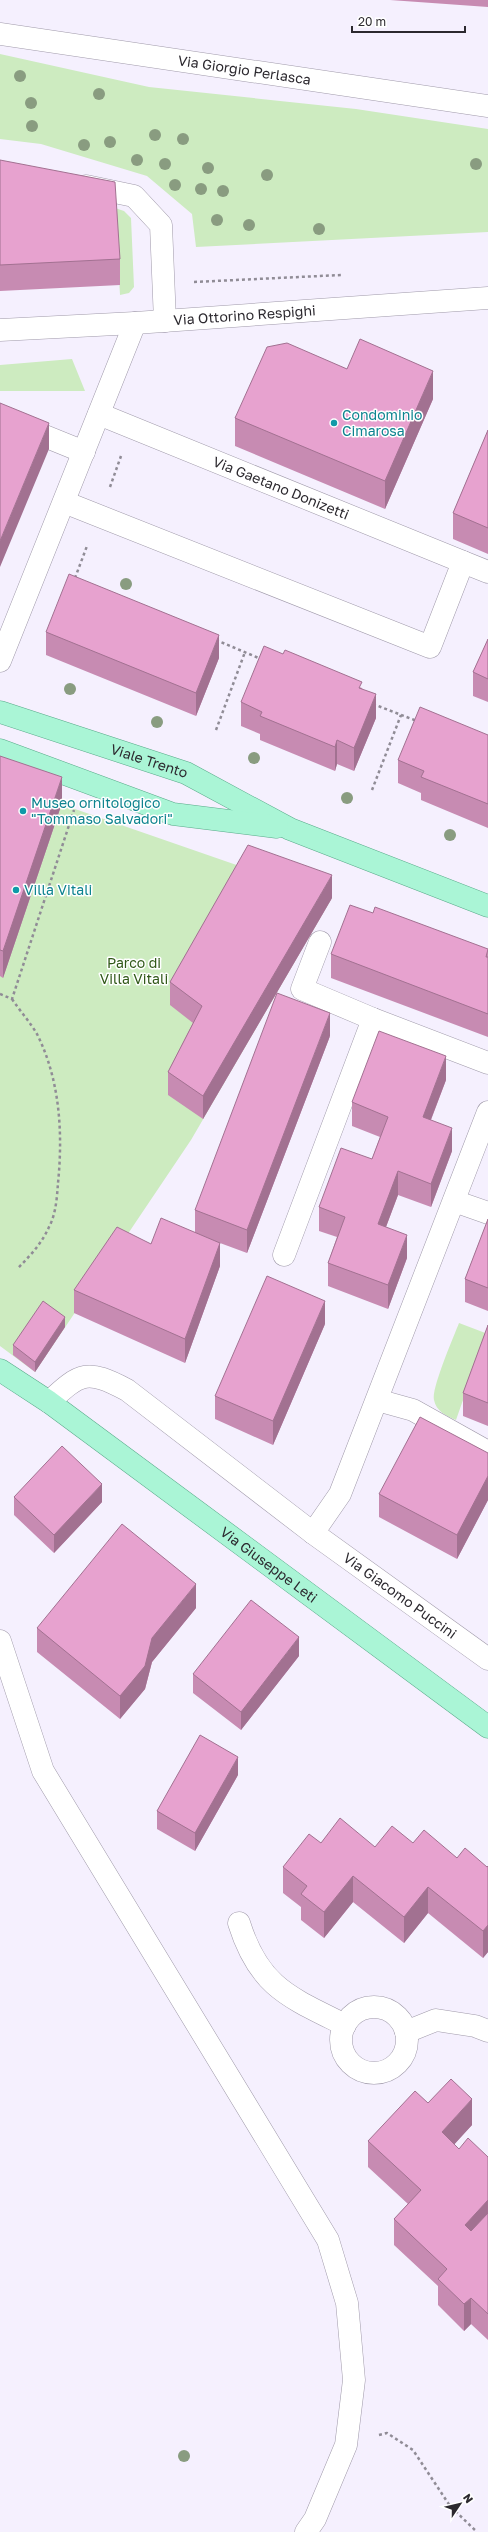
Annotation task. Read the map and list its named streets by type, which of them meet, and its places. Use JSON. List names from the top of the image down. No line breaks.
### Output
{"streets":{"main road":["Viale Trento","Via Giuseppe Leti"],"street":["Via Giorgio Perlasca","Via Ottorino Respighi","Via Gaetano Donizetti","Via Giacomo Puccini"]},"crossings":[["Via Giuseppe Leti","Via Giacomo Puccini"]],"parks":["Parco di Villa Vitali"],"places":["Condominio Cimarosa","Museo ornitologico \"Tommaso Salvadori\"","Villa Vitali"],"scale_bar":"20 m","north":"top right"}
